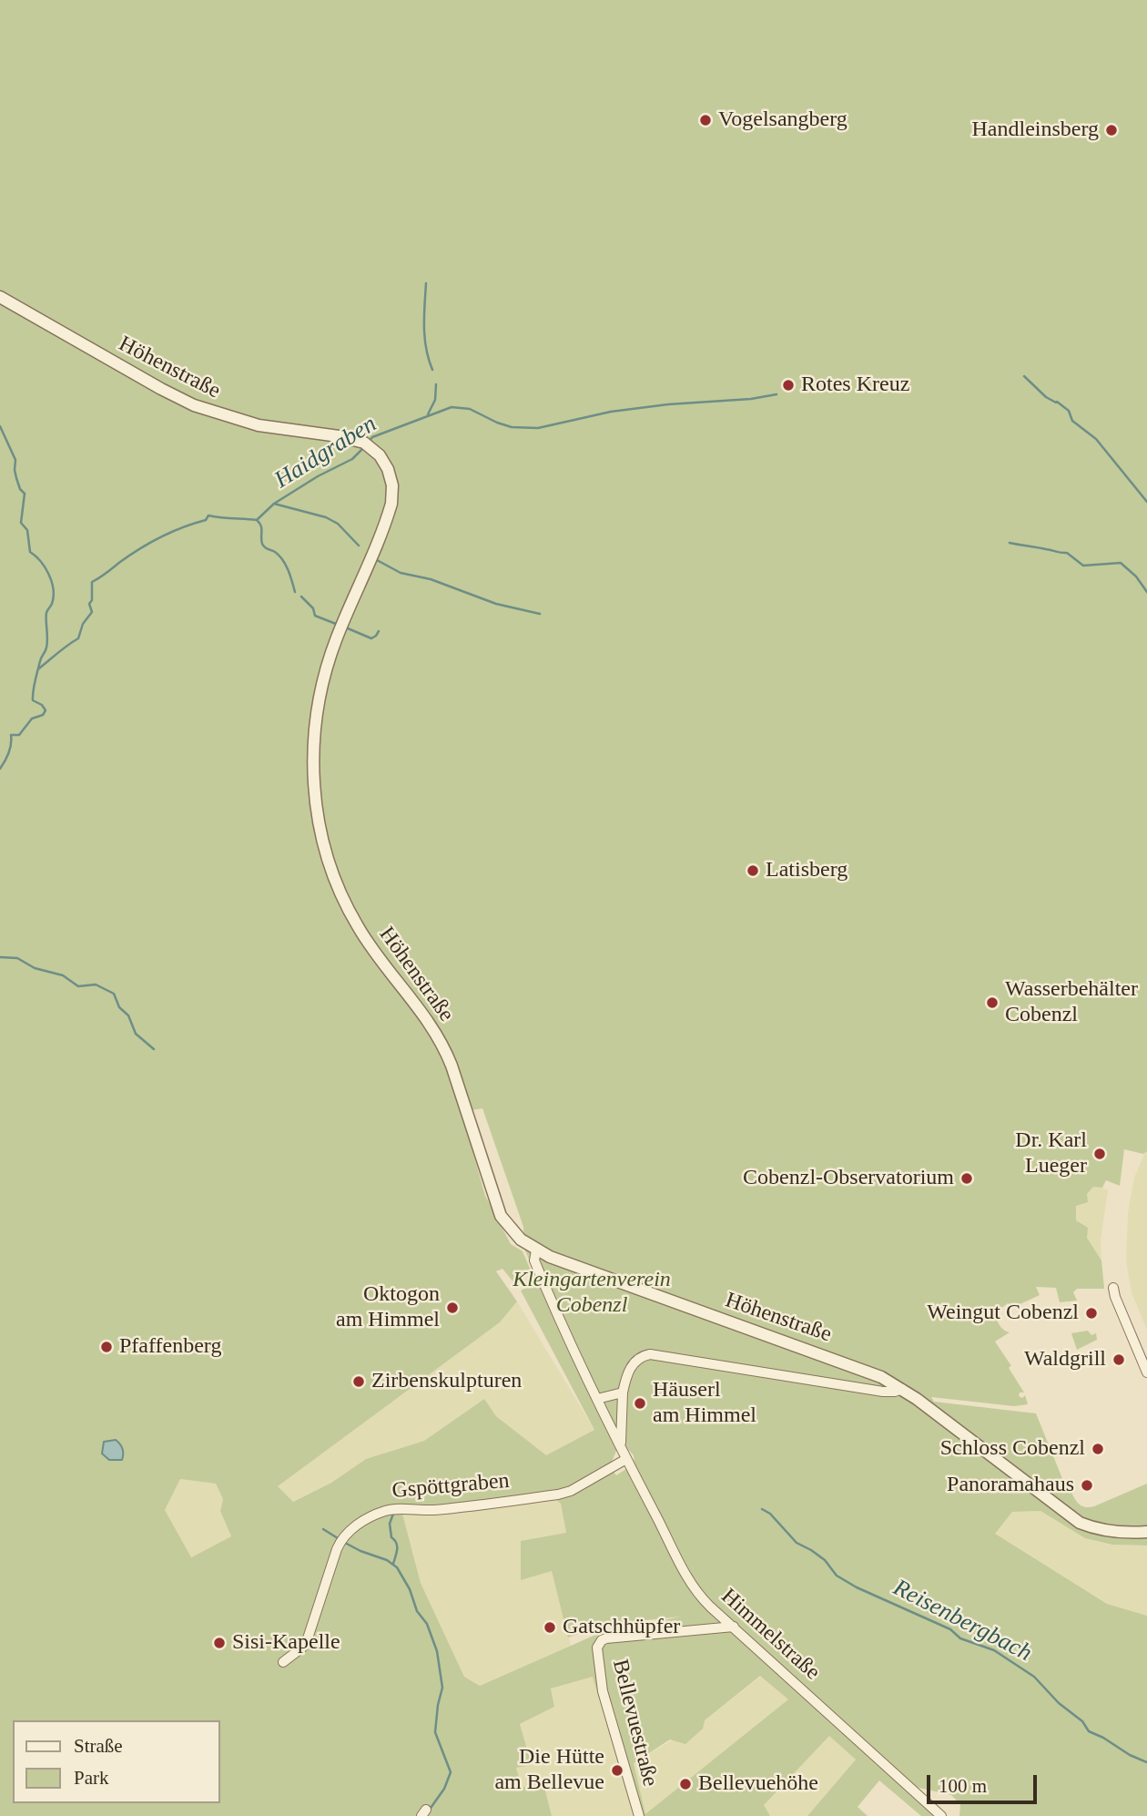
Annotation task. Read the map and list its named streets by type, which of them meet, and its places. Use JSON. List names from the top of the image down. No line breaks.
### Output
{"streets":{"street":["Höhenstraße","Gspöttgraben","Himmelstraße","Bellevuestraße"]},"crossings":[["Höhenstraße","Himmelstraße"],["Gspöttgraben","Himmelstraße"],["Himmelstraße","Bellevuestraße"]],"water":["Haidgraben","Reisenbergbach"],"parks":["Kleingartenverein Cobenzl"],"places":["Vogelsangberg","Handleinsberg","Rotes Kreuz","Latisberg","Wasserbehälter Cobenzl","Dr. Karl Lueger","Cobenzl-Observatorium","Oktogon am Himmel","Weingut Cobenzl","Pfaffenberg","Waldgrill","Zirbenskulpturen","Häuserl am Himmel","Schloss Cobenzl","Panoramahaus","Gatschhüpfer","Sisi-Kapelle","Die Hütte am Bellevue","Bellevuehöhe"],"legend":["Straße","Park"],"scale_bar":"100 m"}
